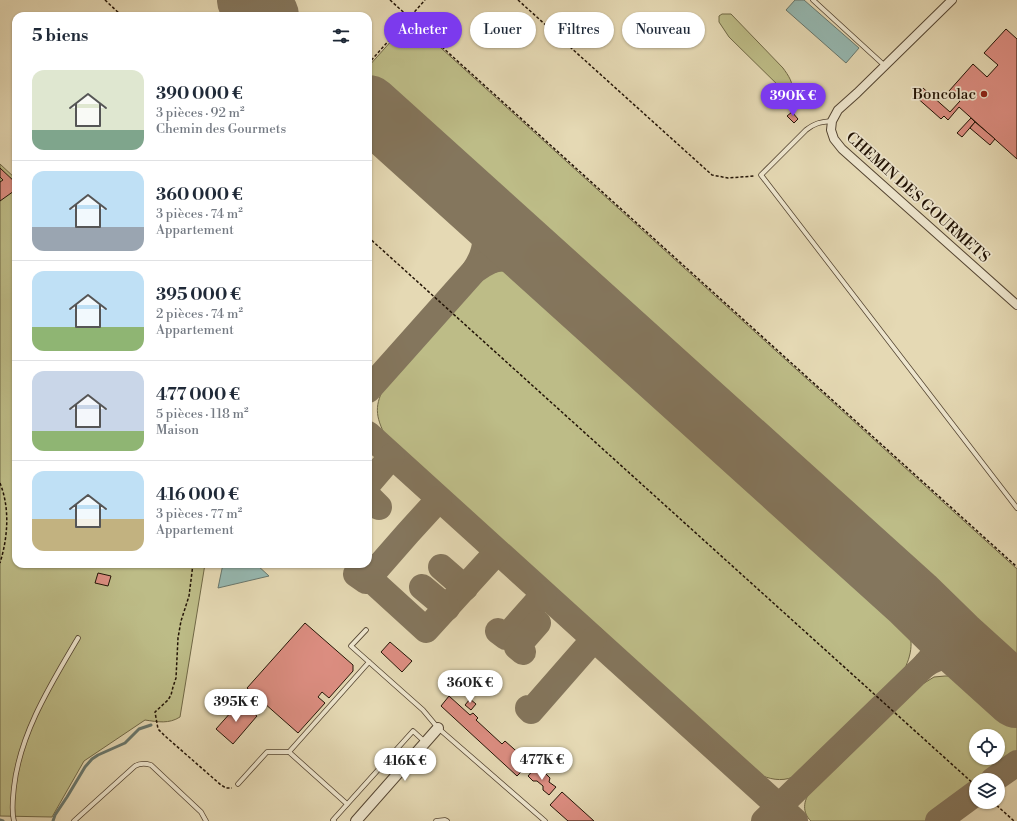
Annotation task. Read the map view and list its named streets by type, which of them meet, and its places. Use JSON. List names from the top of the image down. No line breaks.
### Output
{"streets":{"street":["CHEMIN DES GOURMETS"]},"places":["Boncolac"],"page":{"chip":["Acheter","Louer","Filtres","Nouveau"],"heading":"5 biens","list":[{"name":"390 000 €","note":"3 pièces · 92 m² · Chemin des Gourmets"},{"name":"360 000 €","note":"3 pièces · 74 m² · Appartement"},{"name":"395 000 €","note":"2 pièces · 74 m² · Appartement"},{"name":"477 000 €","note":"5 pièces · 118 m² · Maison"},{"name":"416 000 €","note":"3 pièces · 77 m² · Appartement"}],"price":["390K €","360K €","395K €","477K €","416K €"]}}
